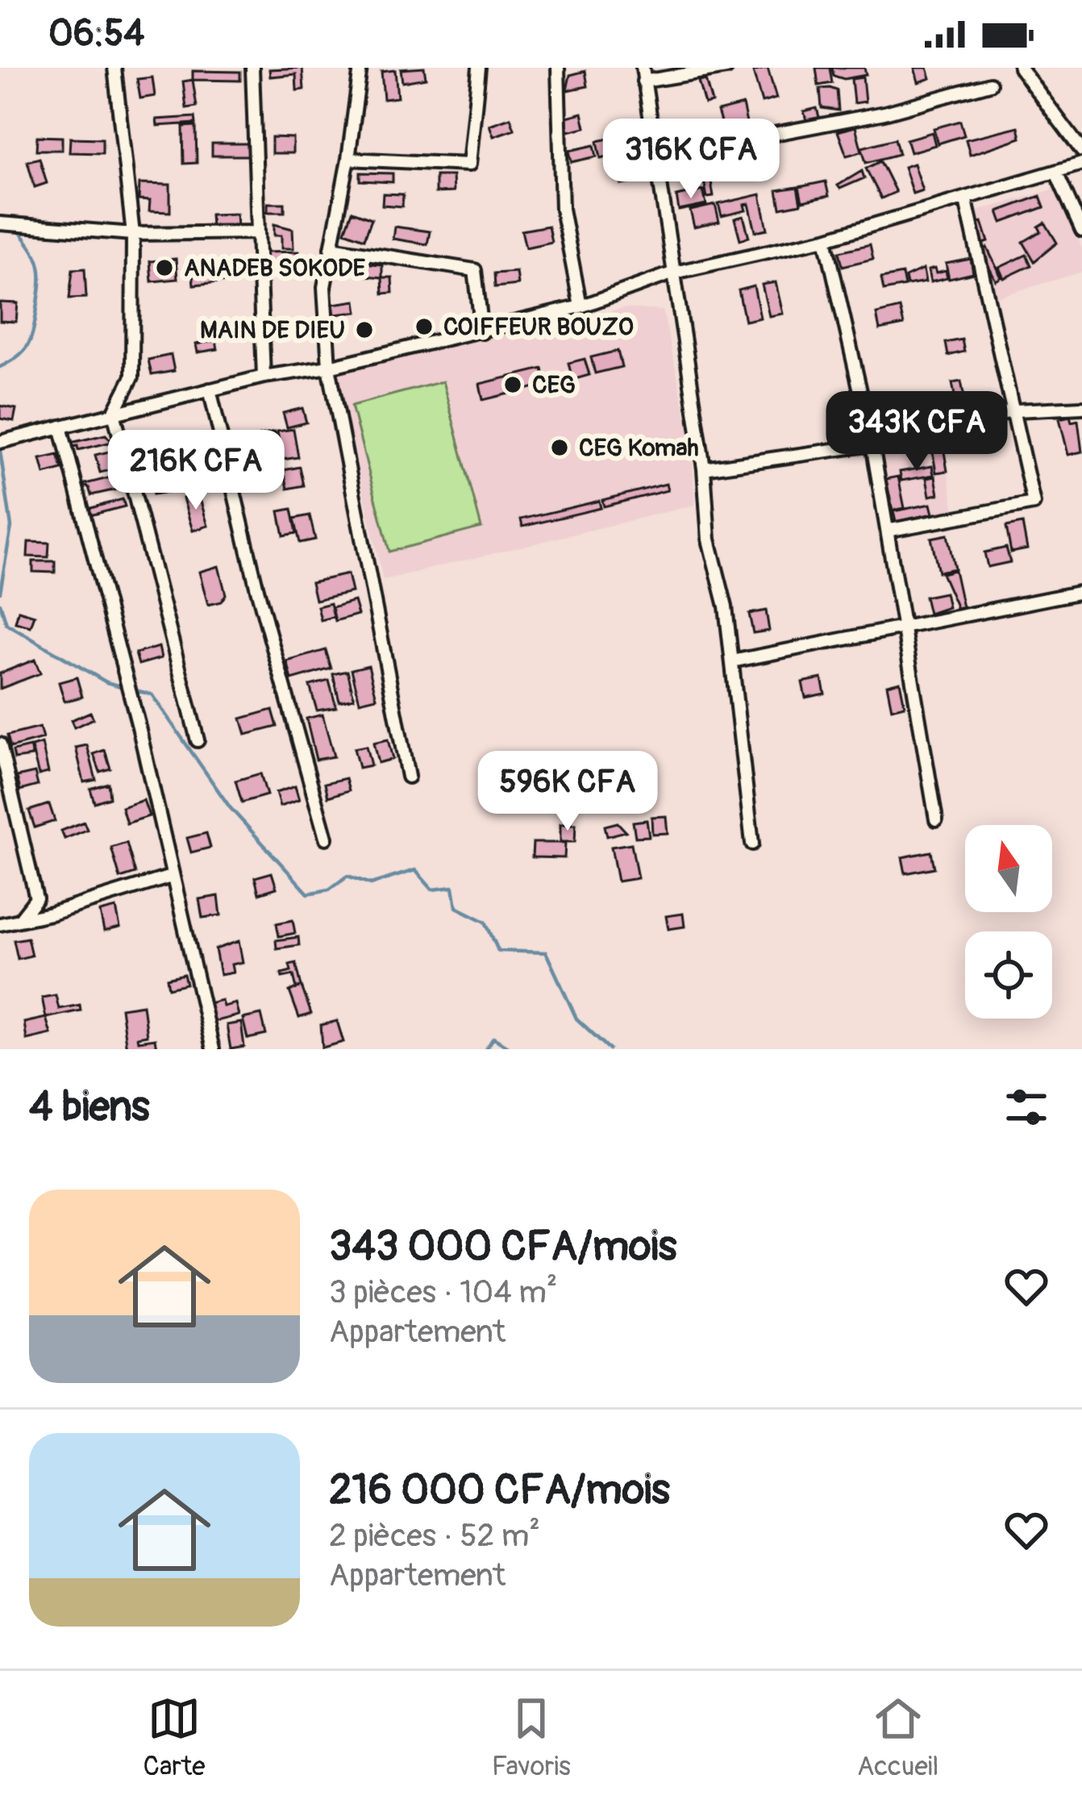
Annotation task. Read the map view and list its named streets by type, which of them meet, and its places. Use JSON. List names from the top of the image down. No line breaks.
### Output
{"places":["ANADEB SOKODE","COIFFEUR BOUZO","MAIN DE DIEU","CEG","CEG Komah"],"north":"top","page":{"status":"06:54","price":["316K CFA","343K CFA","216K CFA","596K CFA"],"heading":"4 biens","list":[{"name":"343 000 CFA/mois","note":"3 pièces · 104 m² · Appartement"},{"name":"216 000 CFA/mois","note":"2 pièces · 52 m² · Appartement"}],"tabs":["Carte","Favoris","Accueil"]}}
